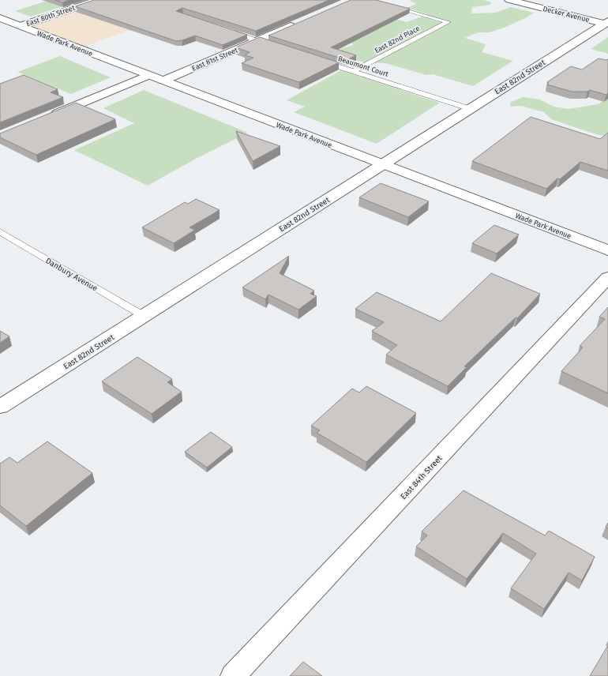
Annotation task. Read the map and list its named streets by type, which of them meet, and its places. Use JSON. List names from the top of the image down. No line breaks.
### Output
{"streets":{"street":["Decker Avenue","East 80th Street","Wade Park Avenue","East 81st Street","East 82nd Street","East 84th Street"],"lane":["East 82nd Place","Beaumont Court","Danbury Avenue"]},"crossings":[["Decker Avenue","East 82nd Street"],["East 80th Street","Wade Park Avenue"],["East 82nd Place","Beaumont Court"],["Wade Park Avenue","East 81st Street"],["Wade Park Avenue","East 82nd Street"],["Beaumont Court","East 82nd Street"],["East 82nd Street","Danbury Avenue"]]}
